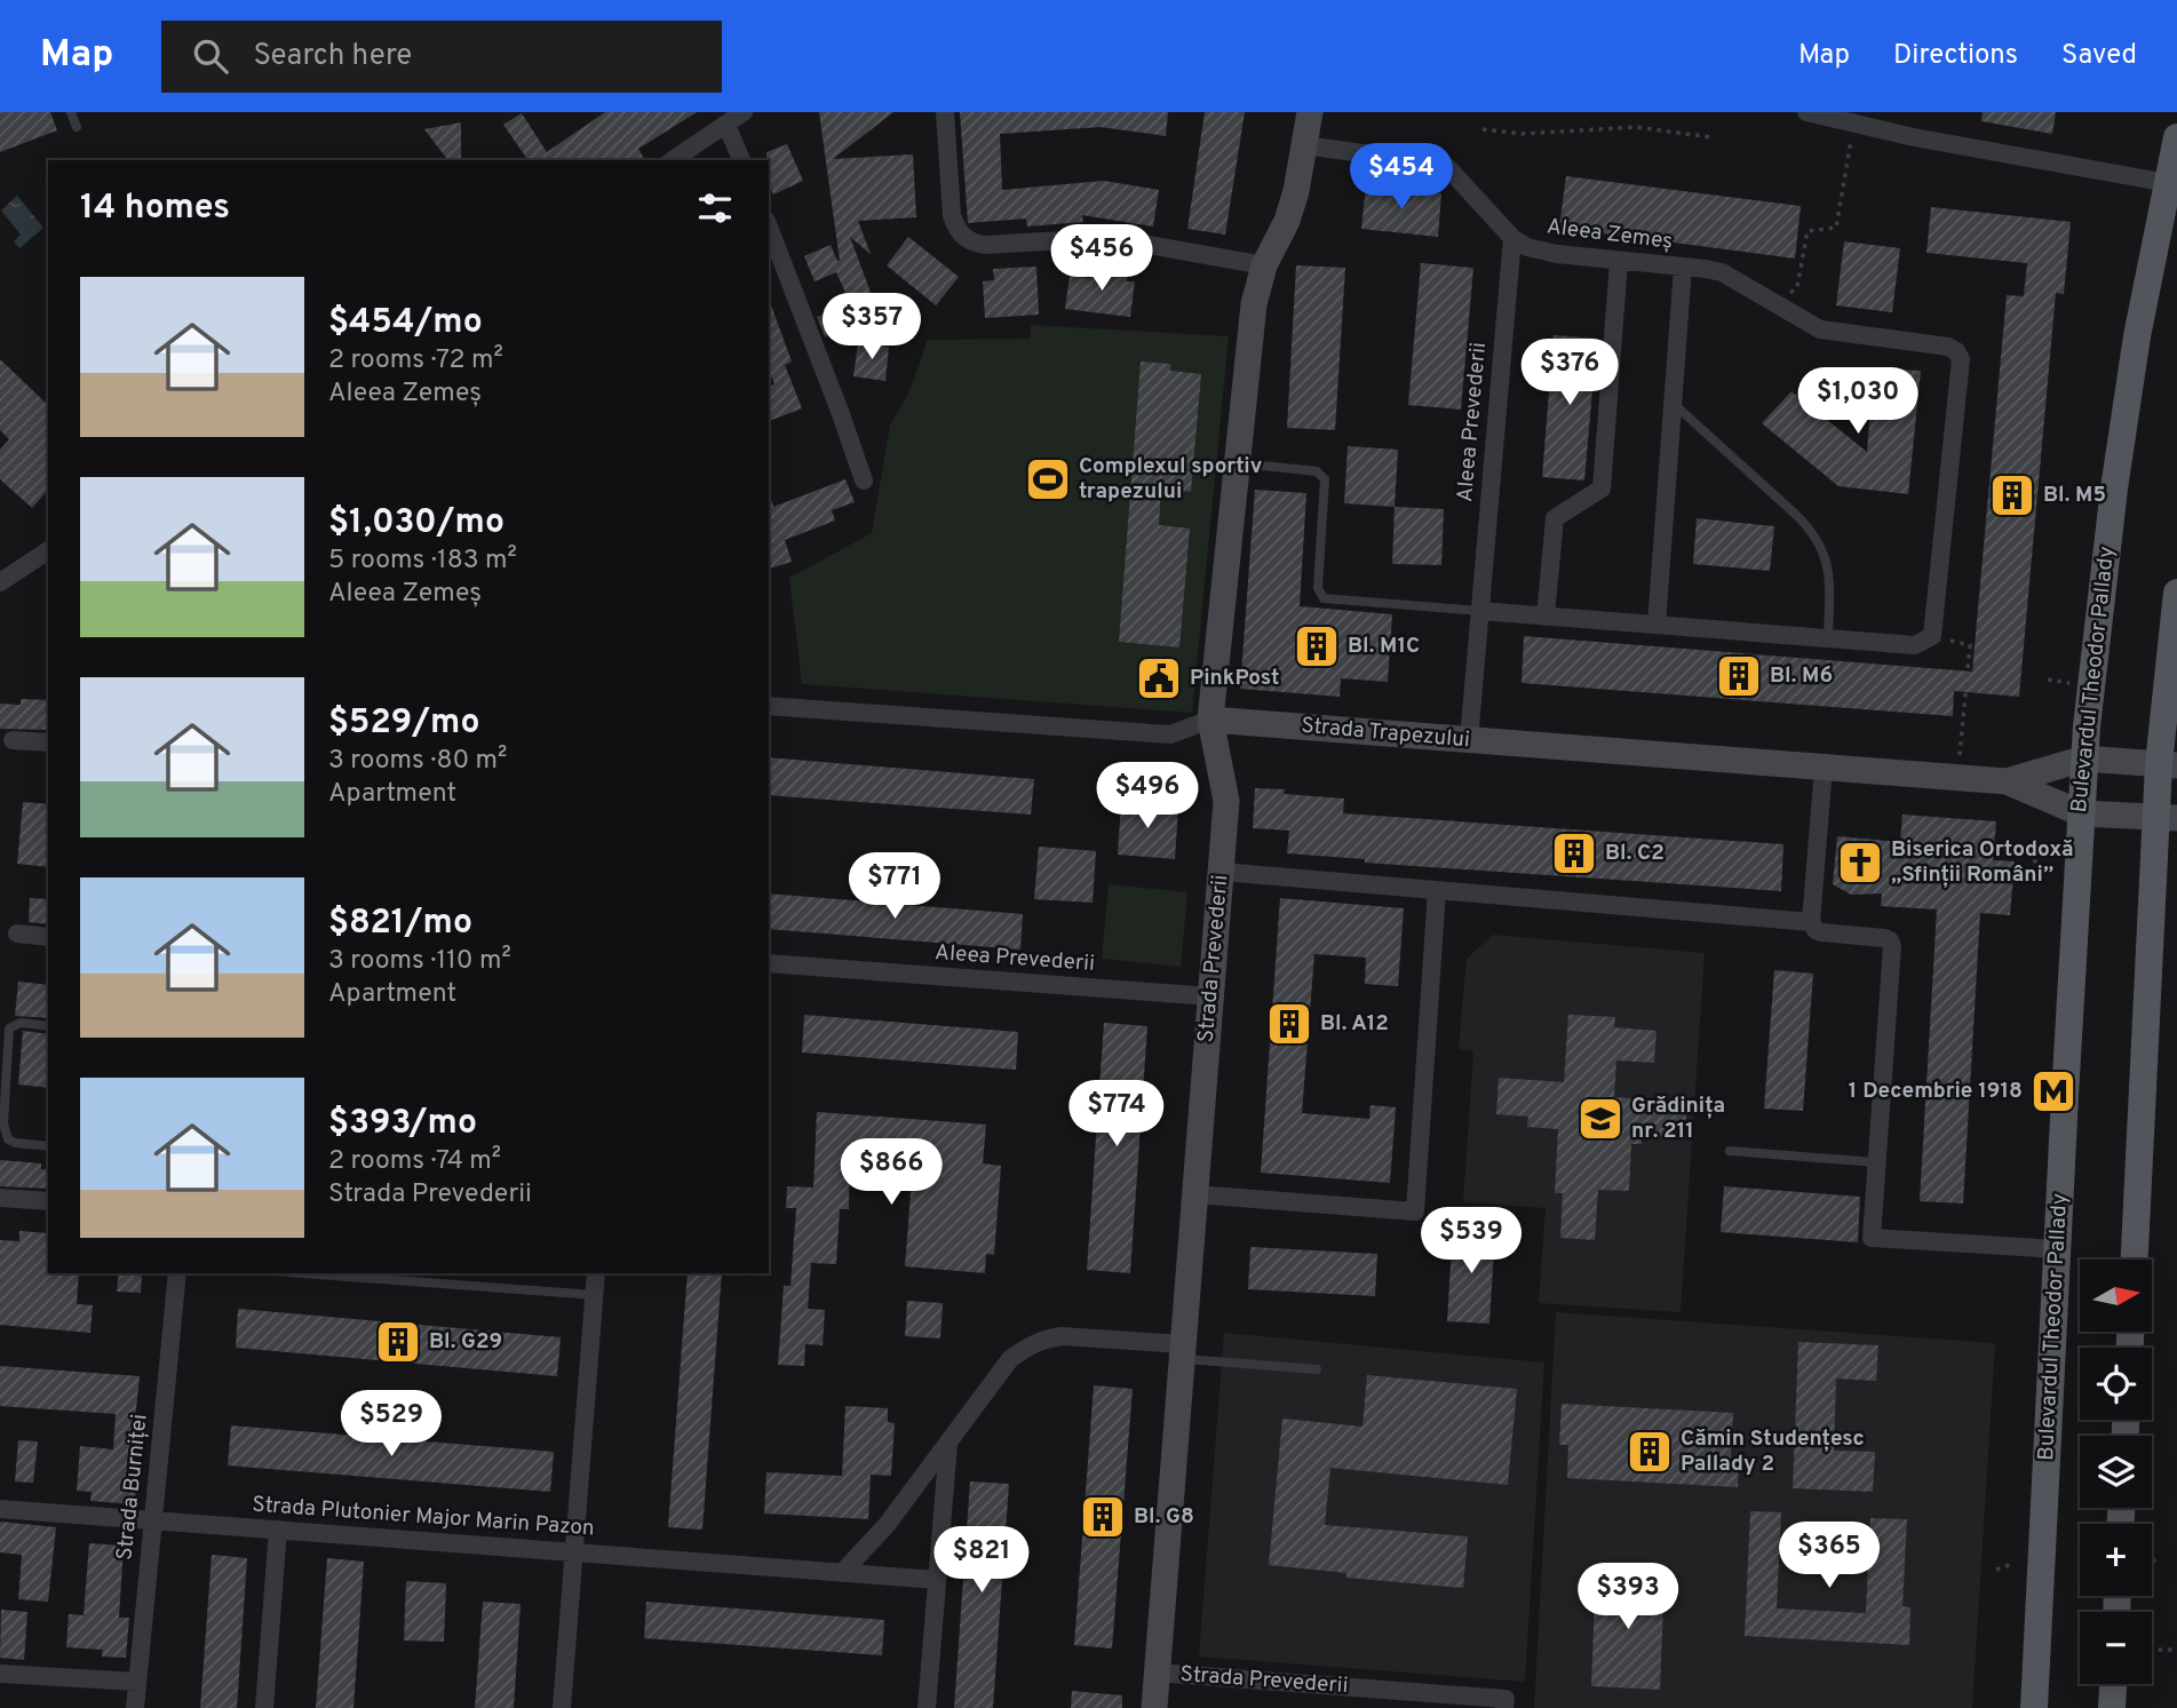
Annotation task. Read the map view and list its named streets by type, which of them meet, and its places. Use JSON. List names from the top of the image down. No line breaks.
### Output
{"streets":{"main road":["Bulevardul Theodor Pallady"],"street":["Aleea Zemeș","Aleea Prevederii","Strada Trapezului","Strada Prevederii","Strada Burniței","Strada Plutonier Major Marin Pazon"]},"crossings":[["Aleea Zemeș","Aleea Prevederii"],["Aleea Zemeș","Strada Prevederii"],["Aleea Prevederii","Strada Trapezului"],["Aleea Prevederii","Strada Prevederii"],["Bulevardul Theodor Pallady","Strada Trapezului"],["Strada Trapezului","Strada Prevederii"],["Strada Burniței","Strada Plutonier Major Marin Pazon"]],"places":{"sports":["Complexul sportiv trapezului"],"building":["Bl. M5","Bl. M1C","Bl. M6","Bl. C2","Bl. A12","Bl. G29","Cămin Studențesc Pallady 2","Bl. G8"],"public building":["PinkPost"],"church":["Biserica Ortodoxă „Sfinții Români”"],"metro station":["1 Decembrie 1918"],"school or university":["Grădinița nr. 211"]},"north":"right","page":{"header":"Map","search":"Search here","nav":["Map","Directions","Saved"],"price":["$454","$456","$357","$376","$1,030","$496","$771","$774","$866","$539","$529","$365","$821","$393"],"heading":"14 homes","list":[{"name":"$454/mo","note":"2 rooms · 72 m² · Aleea Zemeș"},{"name":"$1,030/mo","note":"5 rooms · 183 m² · Aleea Zemeș"},{"name":"$529/mo","note":"3 rooms · 80 m² · Apartment"},{"name":"$821/mo","note":"3 rooms · 110 m² · Apartment"},{"name":"$393/mo","note":"2 rooms · 74 m² · Strada Prevederii"}],"map_buttons":["+","−"]}}
